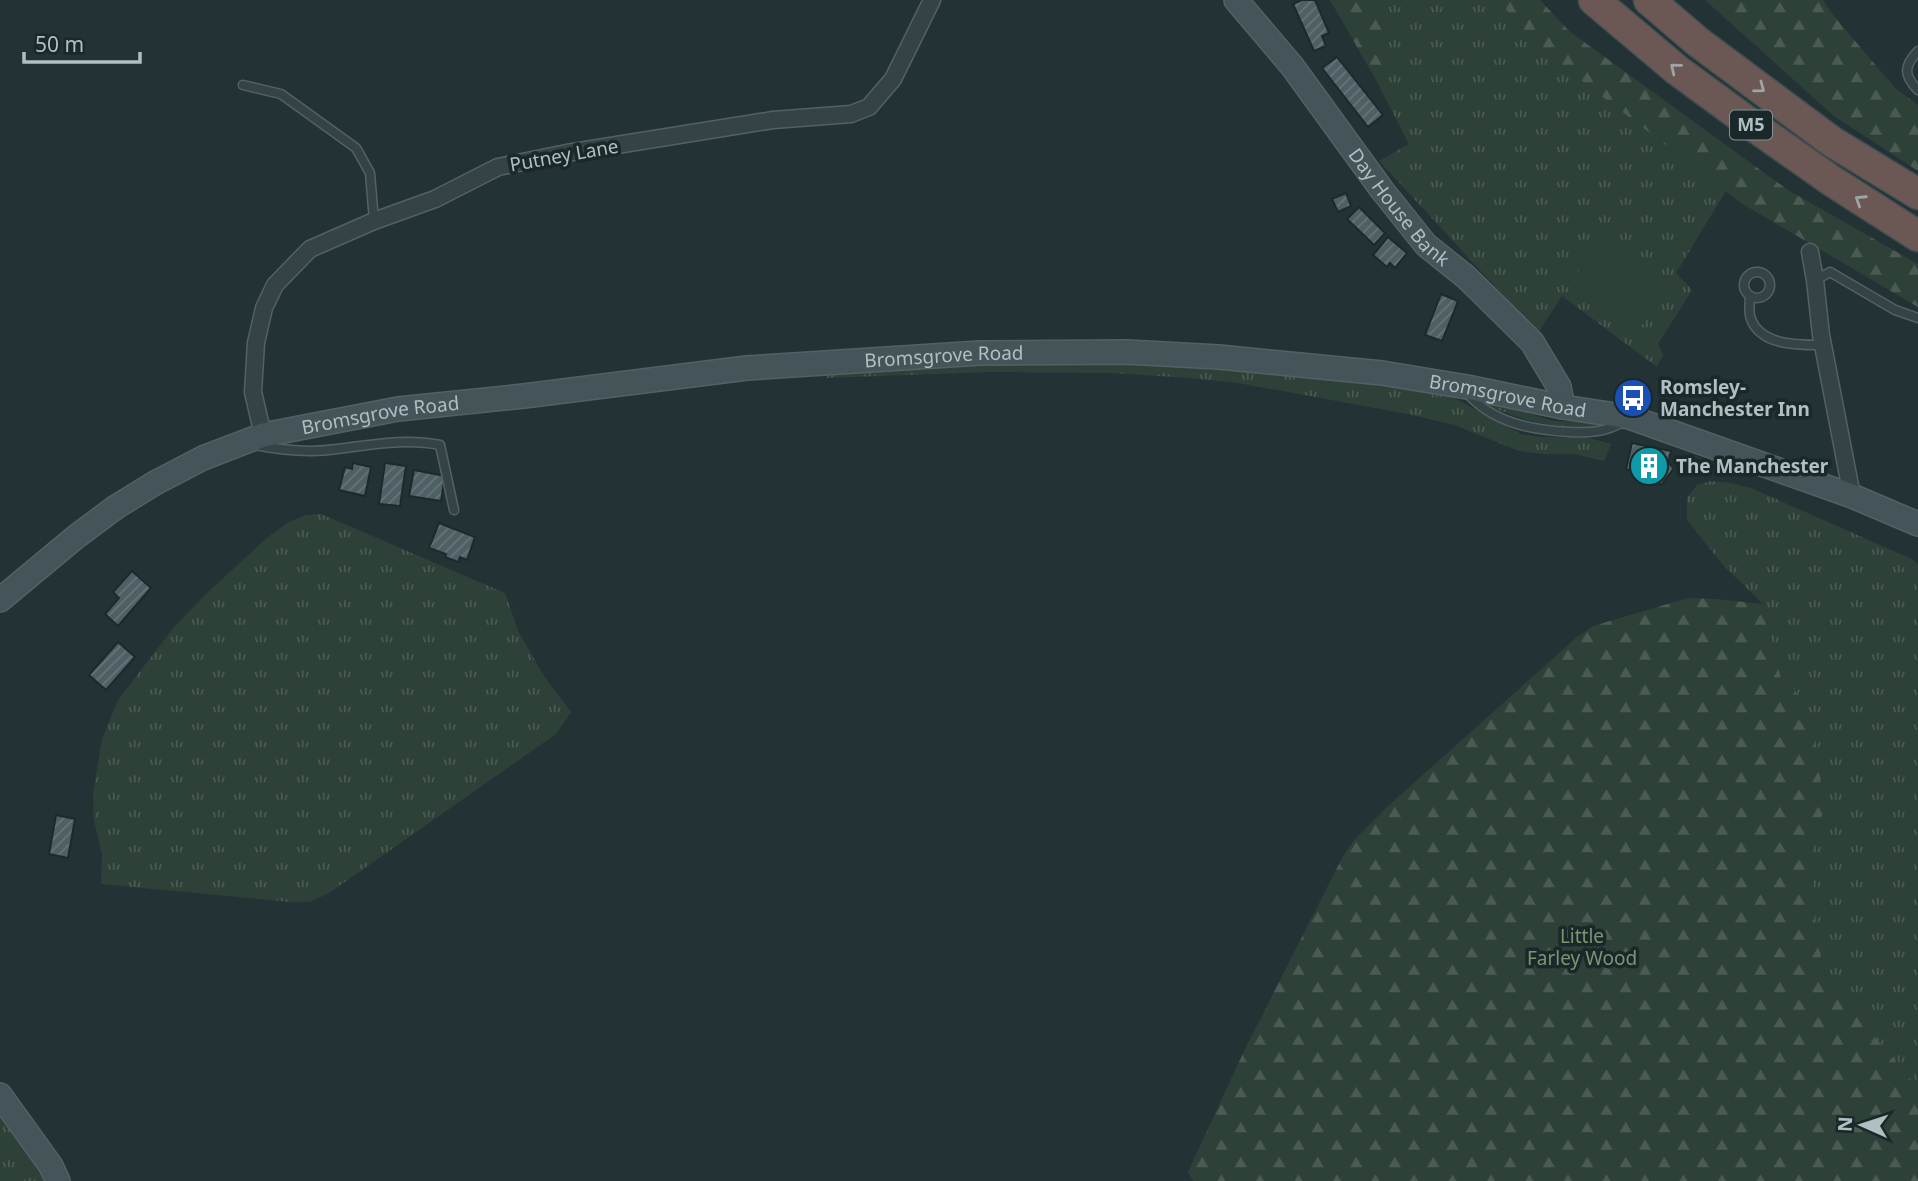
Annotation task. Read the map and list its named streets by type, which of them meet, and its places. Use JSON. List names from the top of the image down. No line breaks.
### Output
{"streets":{"highway":["M5"],"main road":["Day House Bank","Bromsgrove Road"],"street":["Putney Lane"]},"crossings":[["Putney Lane","Bromsgrove Road"],["Day House Bank","Bromsgrove Road"]],"parks":["Little Farley Wood"],"places":{"bus stop":["Romsley- Manchester Inn"],"building":["The Manchester"]},"scale_bar":"50 m","north":"left"}
